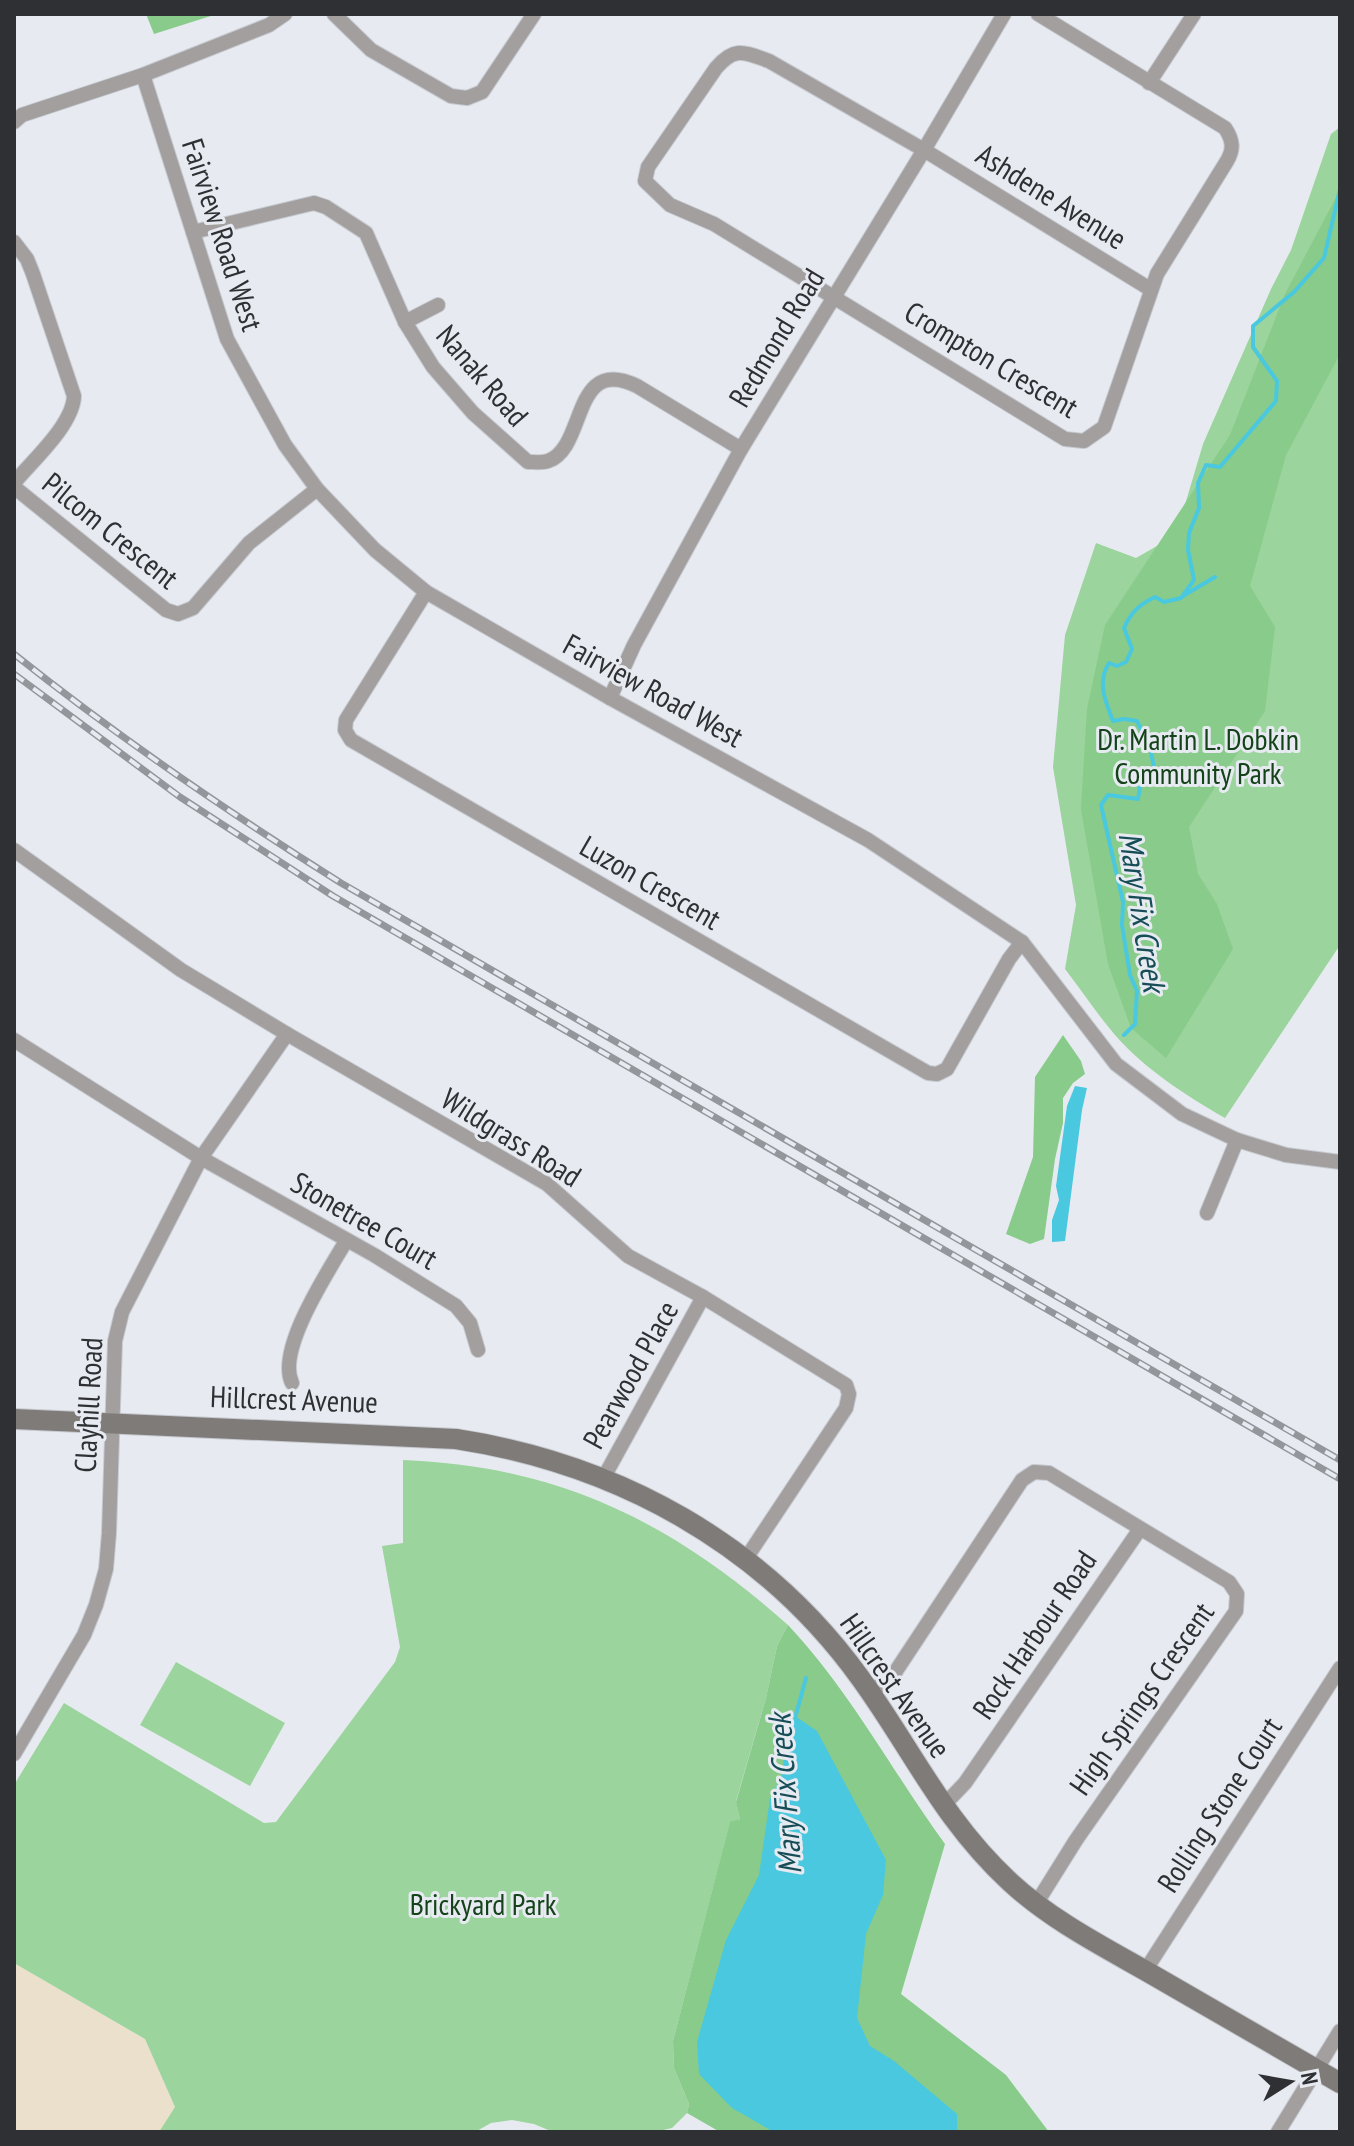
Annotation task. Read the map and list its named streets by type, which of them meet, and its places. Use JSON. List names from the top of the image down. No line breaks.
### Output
{"streets":{"street":["Ashdene Avenue","Fairview Road West","Redmond Road","Crompton Crescent","Nanak Road","Pilcom Crescent","Luzon Crescent","Wildgrass Road","Stonetree Court","Pearwood Place","Hillcrest Avenue","Clayhill Road","Rock Harbour Road","High Springs Crescent","Rolling Stone Court"]},"crossings":[["Ashdene Avenue","Redmond Road"],["Ashdene Avenue","Crompton Crescent"],["Fairview Road West","Redmond Road"],["Fairview Road West","Nanak Road"],["Fairview Road West","Pilcom Crescent"],["Fairview Road West","Luzon Crescent"],["Redmond Road","Crompton Crescent"],["Redmond Road","Nanak Road"],["Wildgrass Road","Pearwood Place"],["Wildgrass Road","Hillcrest Avenue"],["Wildgrass Road","Clayhill Road"],["Stonetree Court","Clayhill Road"],["Pearwood Place","Hillcrest Avenue"],["Hillcrest Avenue","Clayhill Road"],["Hillcrest Avenue","Rock Harbour Road"],["Hillcrest Avenue","High Springs Crescent"],["Hillcrest Avenue","Rolling Stone Court"],["Rock Harbour Road","High Springs Crescent"]],"water":["Mary Fix Creek"],"parks":["Dr. Martin L. Dobkin Community Park","Brickyard Park"],"north":"right"}
